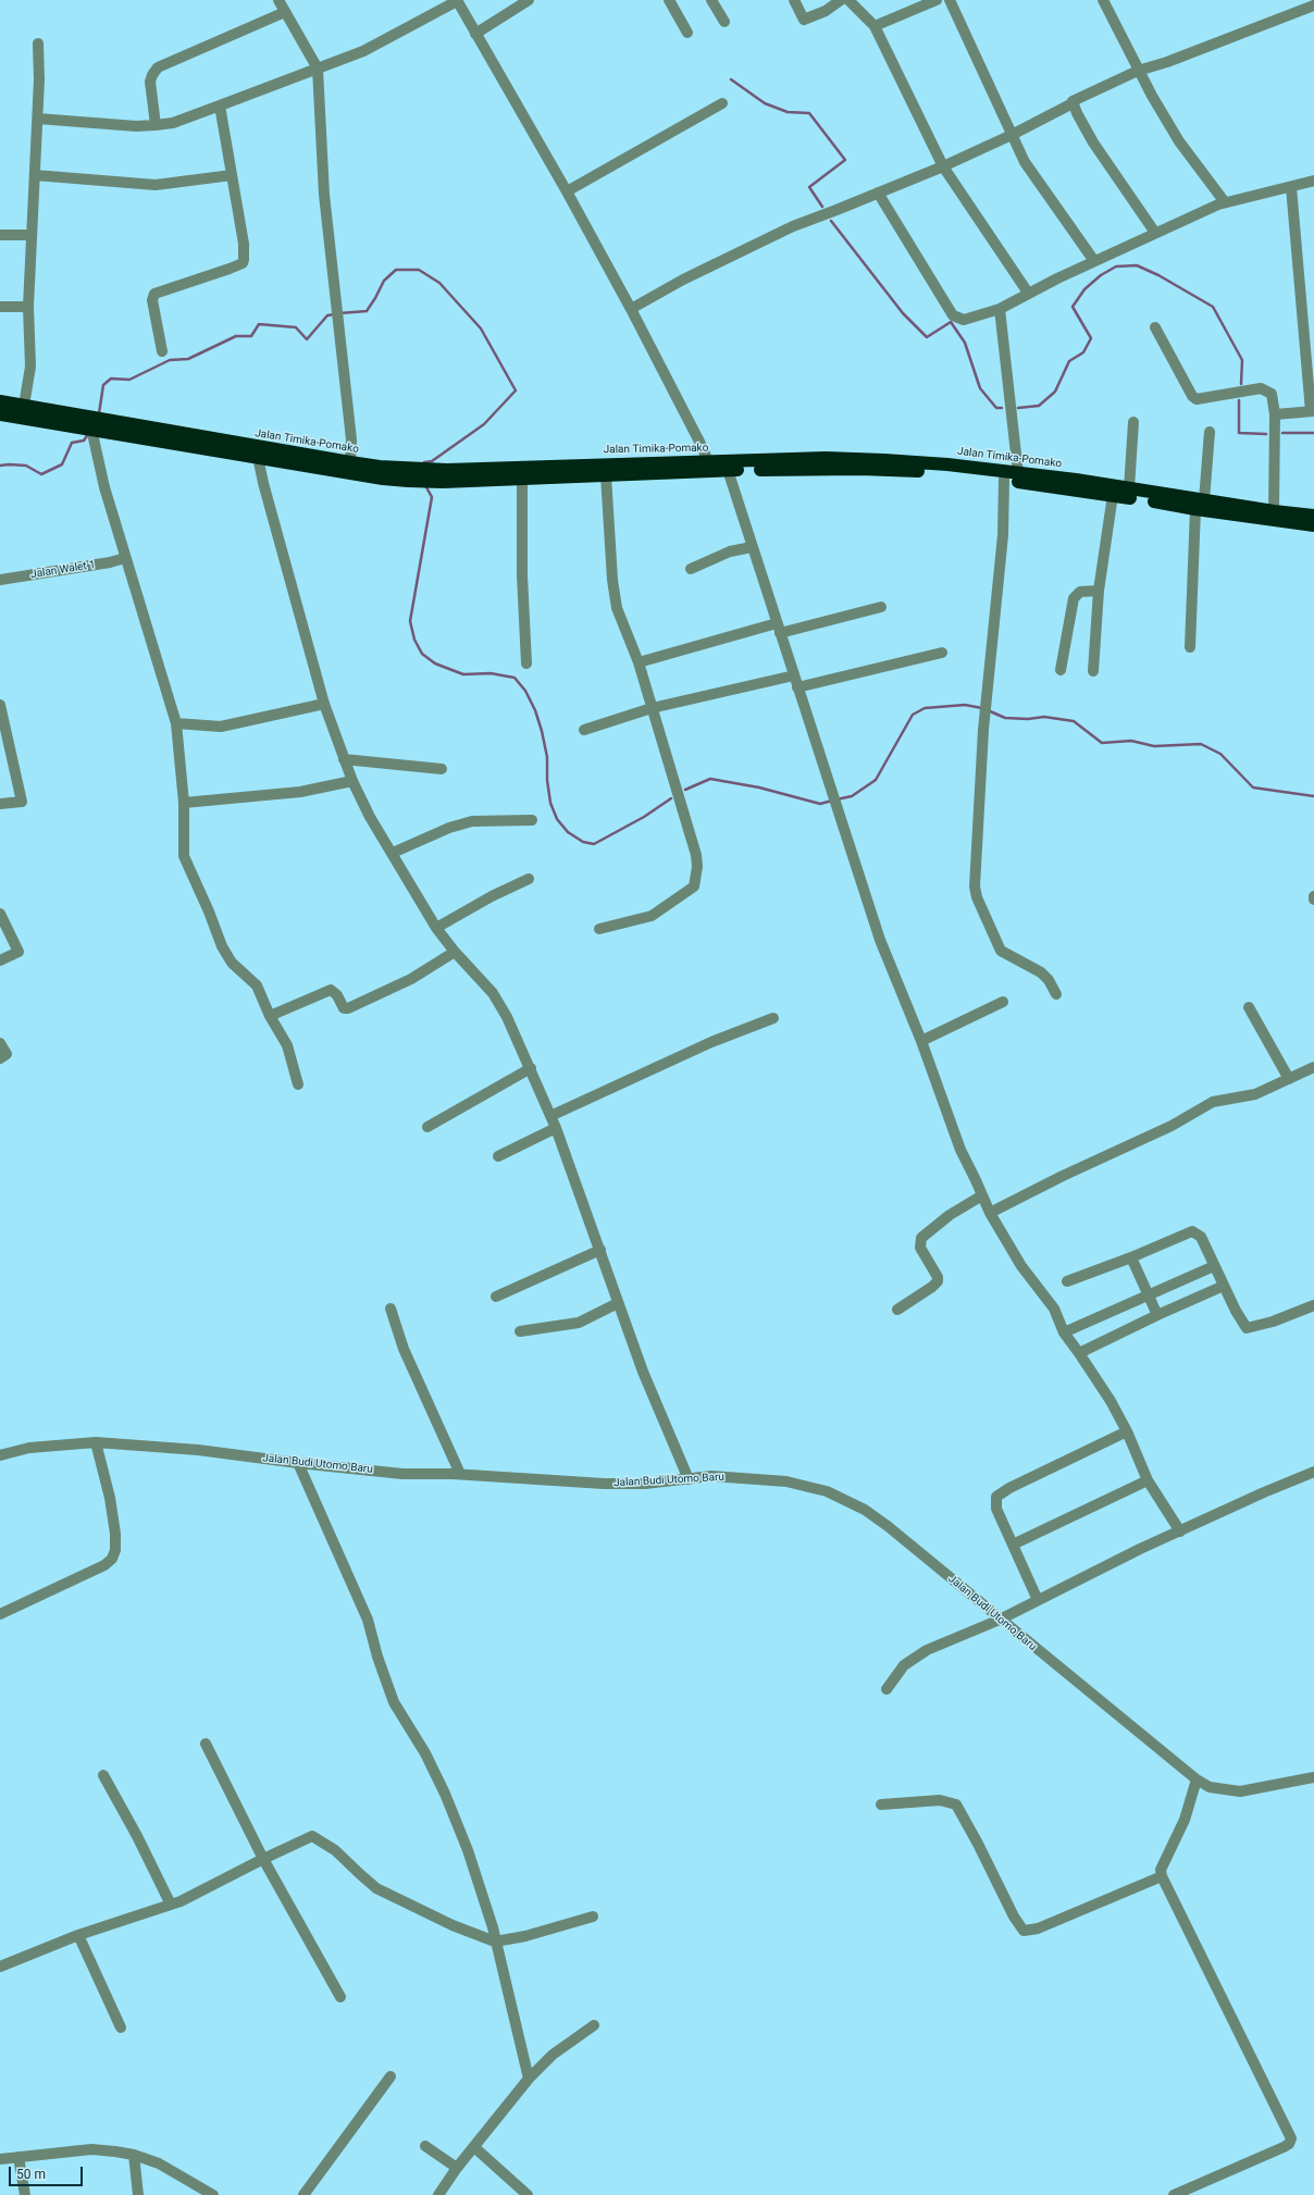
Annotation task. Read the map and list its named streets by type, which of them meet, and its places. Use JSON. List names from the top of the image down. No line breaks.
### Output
{"streets":{"highway":["Jalan Timika-Pomako"],"street":["Jalan Walet 1","Jalan Budi Utomo Baru"]},"scale_bar":"50 m"}
